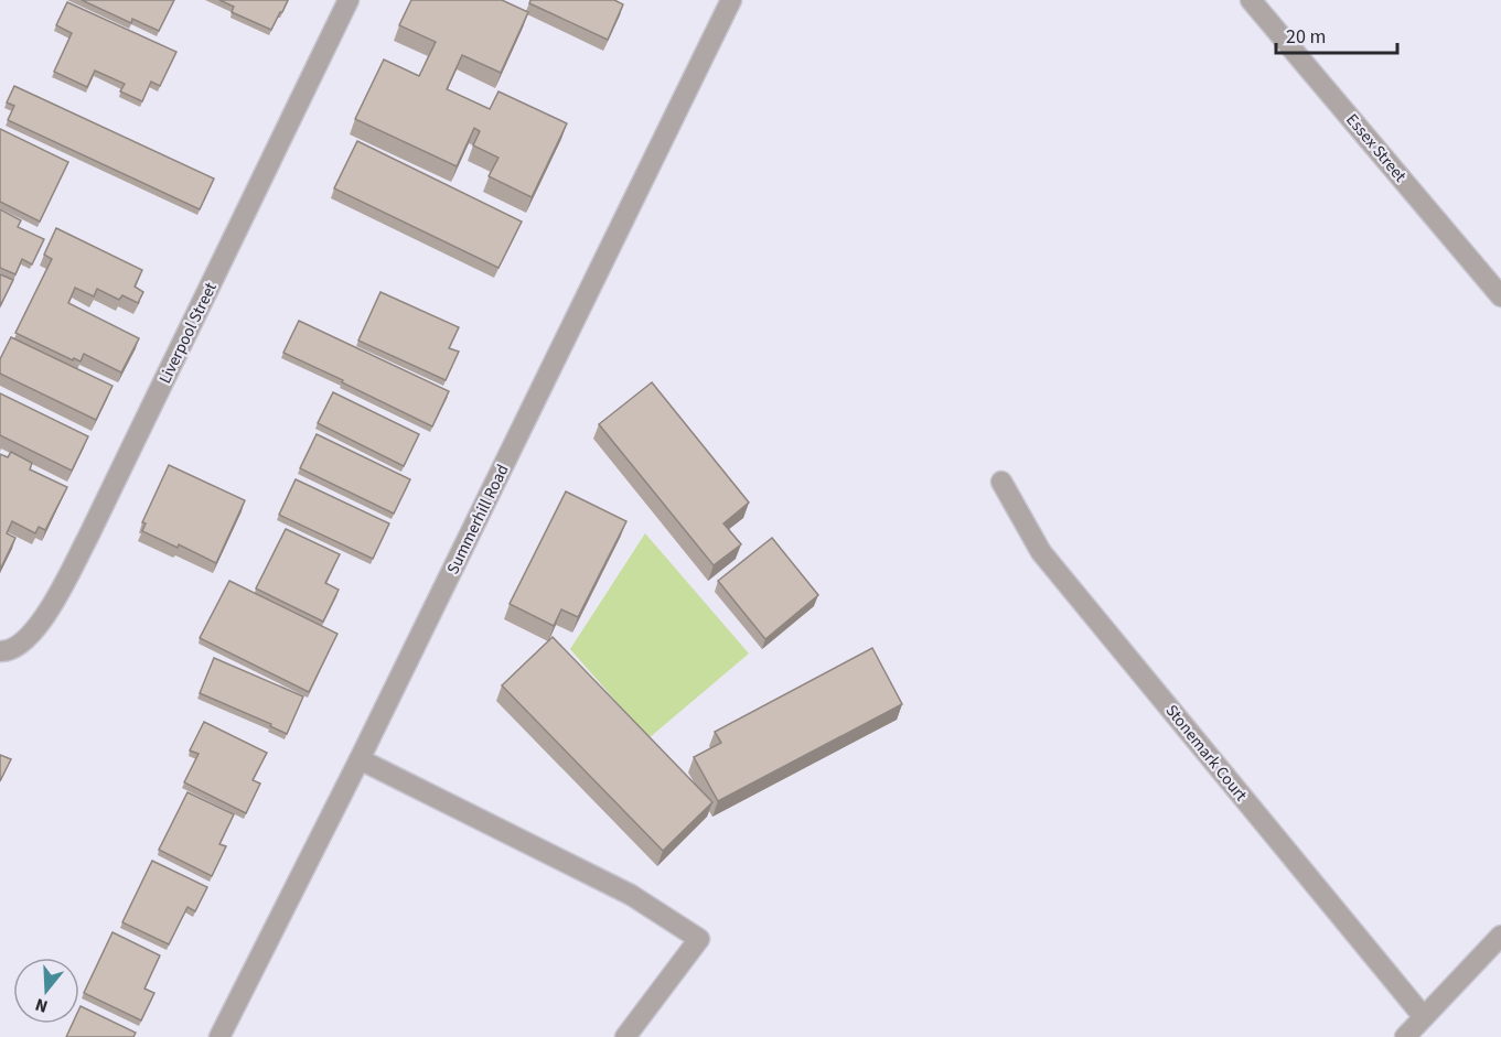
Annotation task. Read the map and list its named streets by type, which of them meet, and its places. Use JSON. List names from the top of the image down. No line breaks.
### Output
{"streets":{"street":["Essex Street","Liverpool Street","Summerhill Road","Stonemark Court"]},"scale_bar":"20 m","north":"bottom"}
